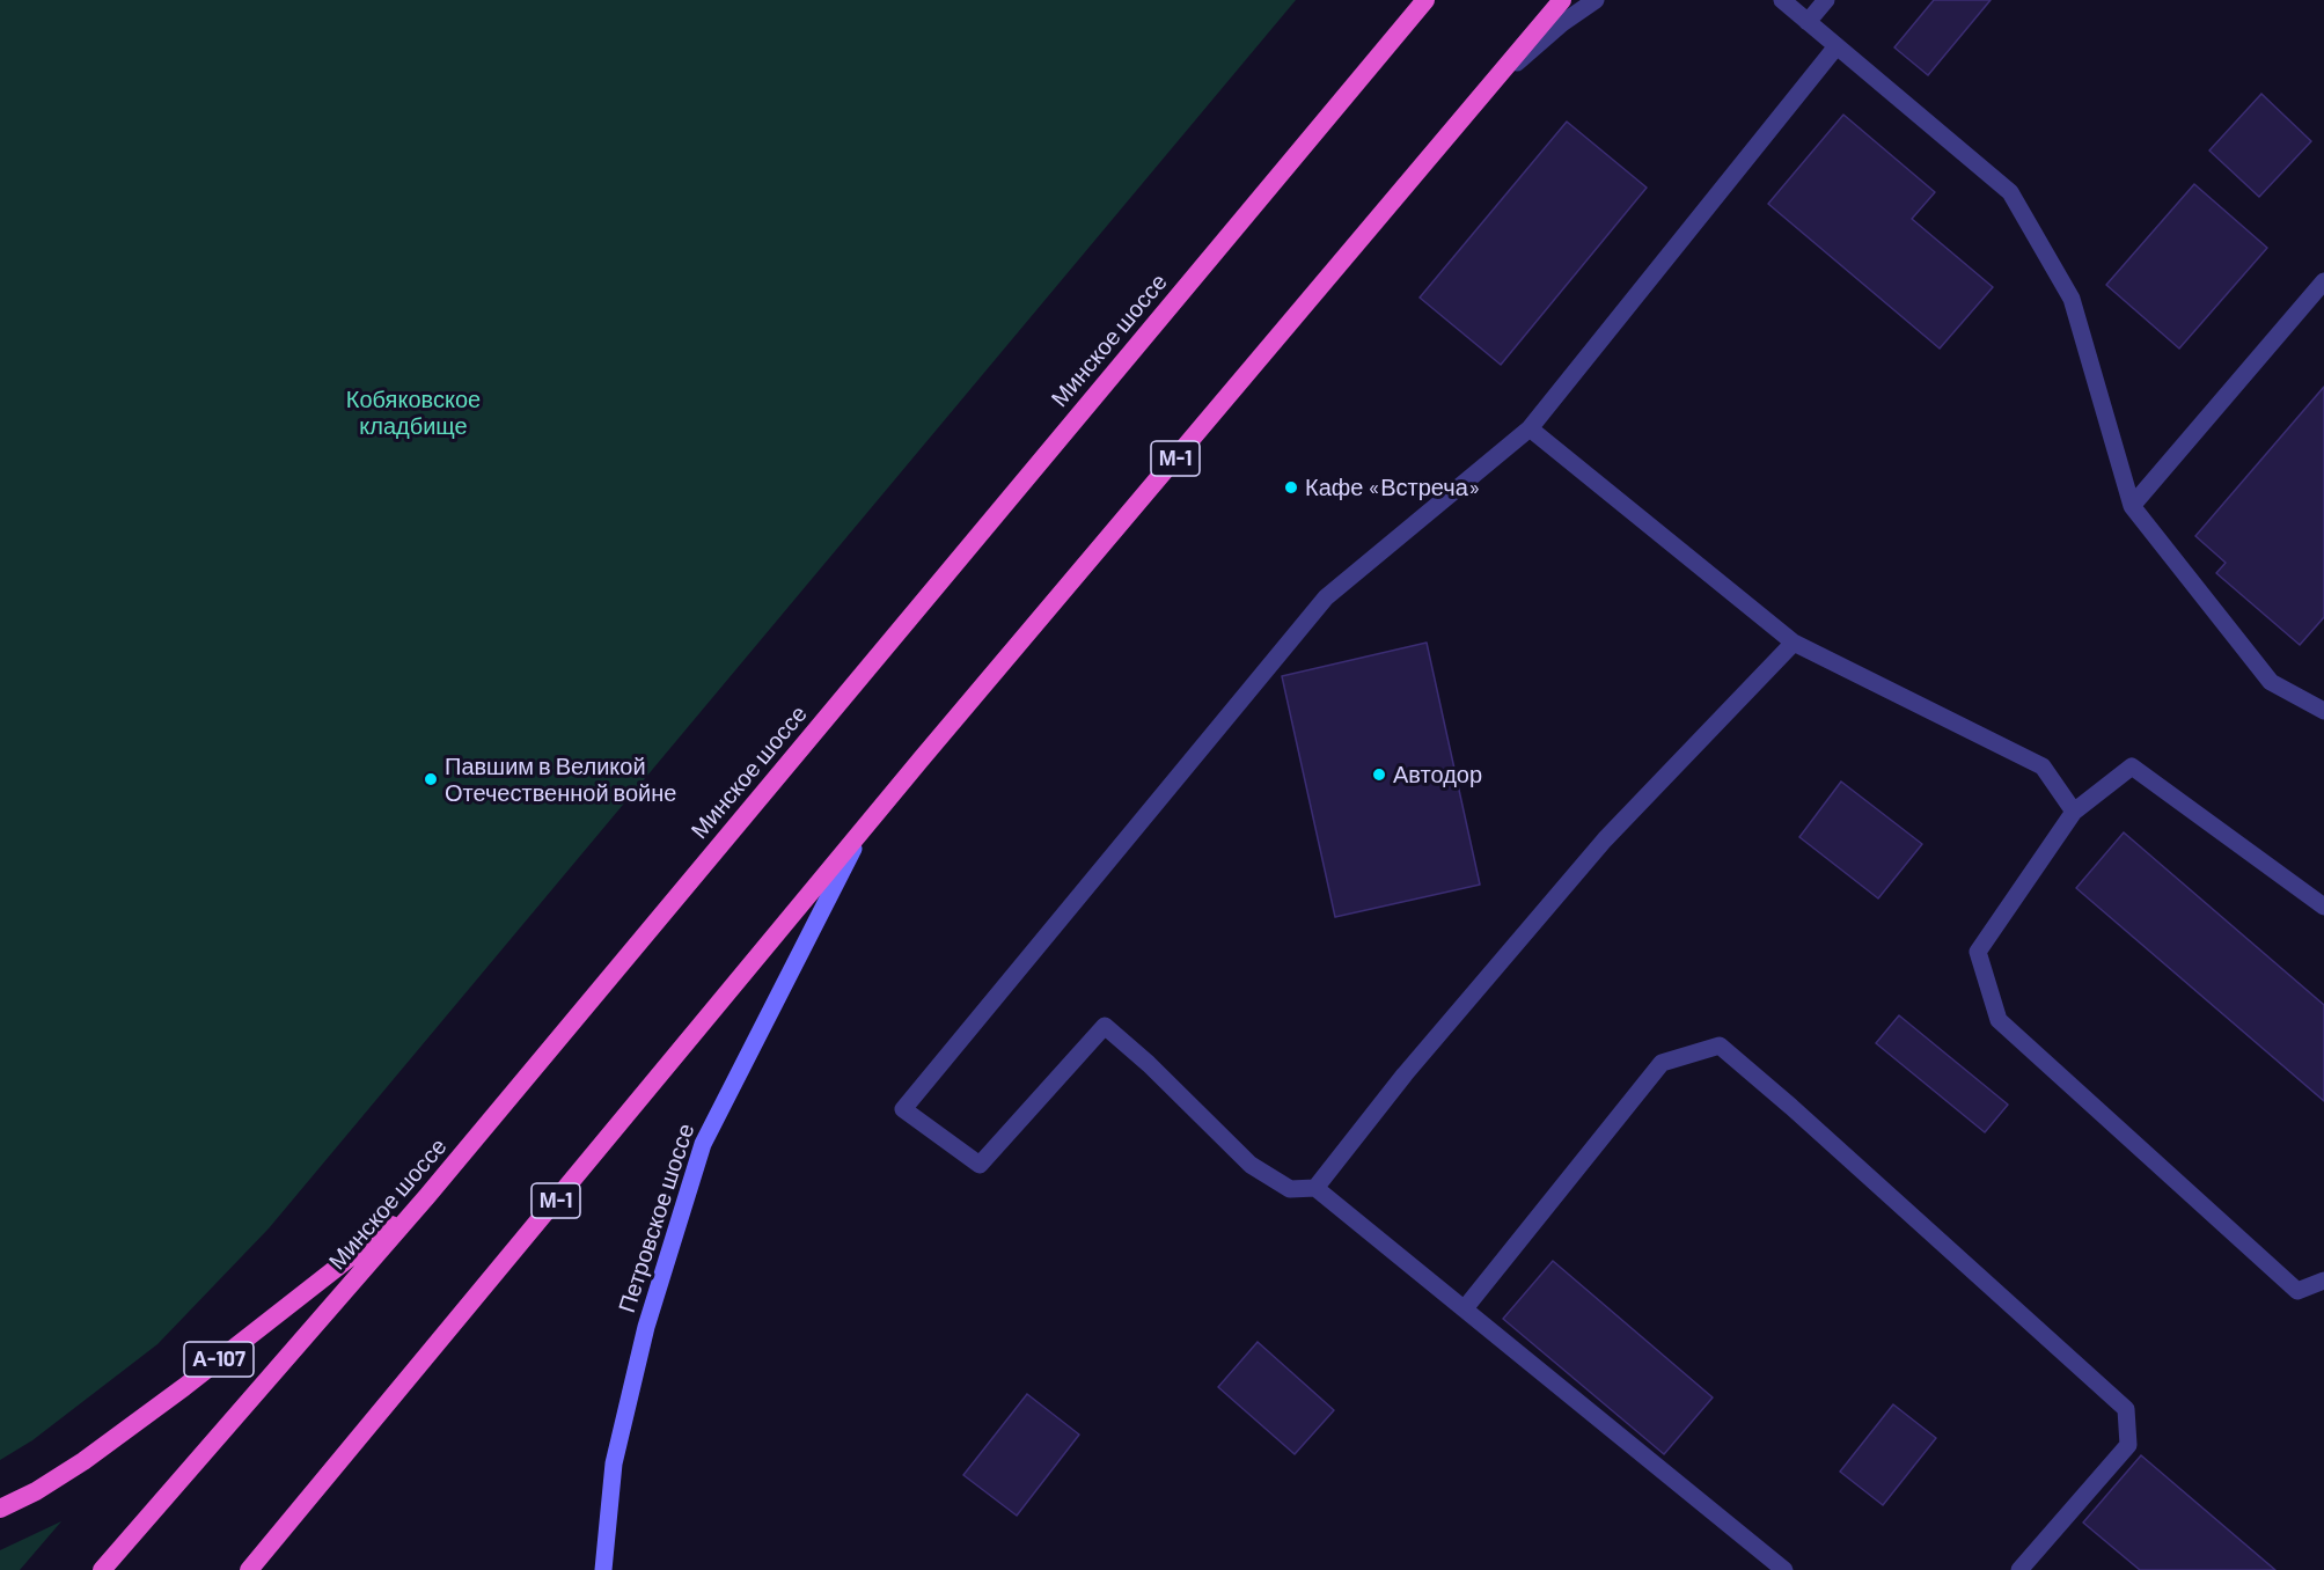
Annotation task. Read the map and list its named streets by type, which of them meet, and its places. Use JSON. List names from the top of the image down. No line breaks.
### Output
{"streets":{"highway":["Минское шоссе","М-1","А-107"],"main road":["Петровское шоссе"]},"crossings":[["Минское шоссе","А-107"],["М-1","Петровское шоссе"]],"parks":["Кобяковское кладбище"],"places":["Кафе «Встреча»","Автодор","Павшим в Великой Отечественной войне"]}
